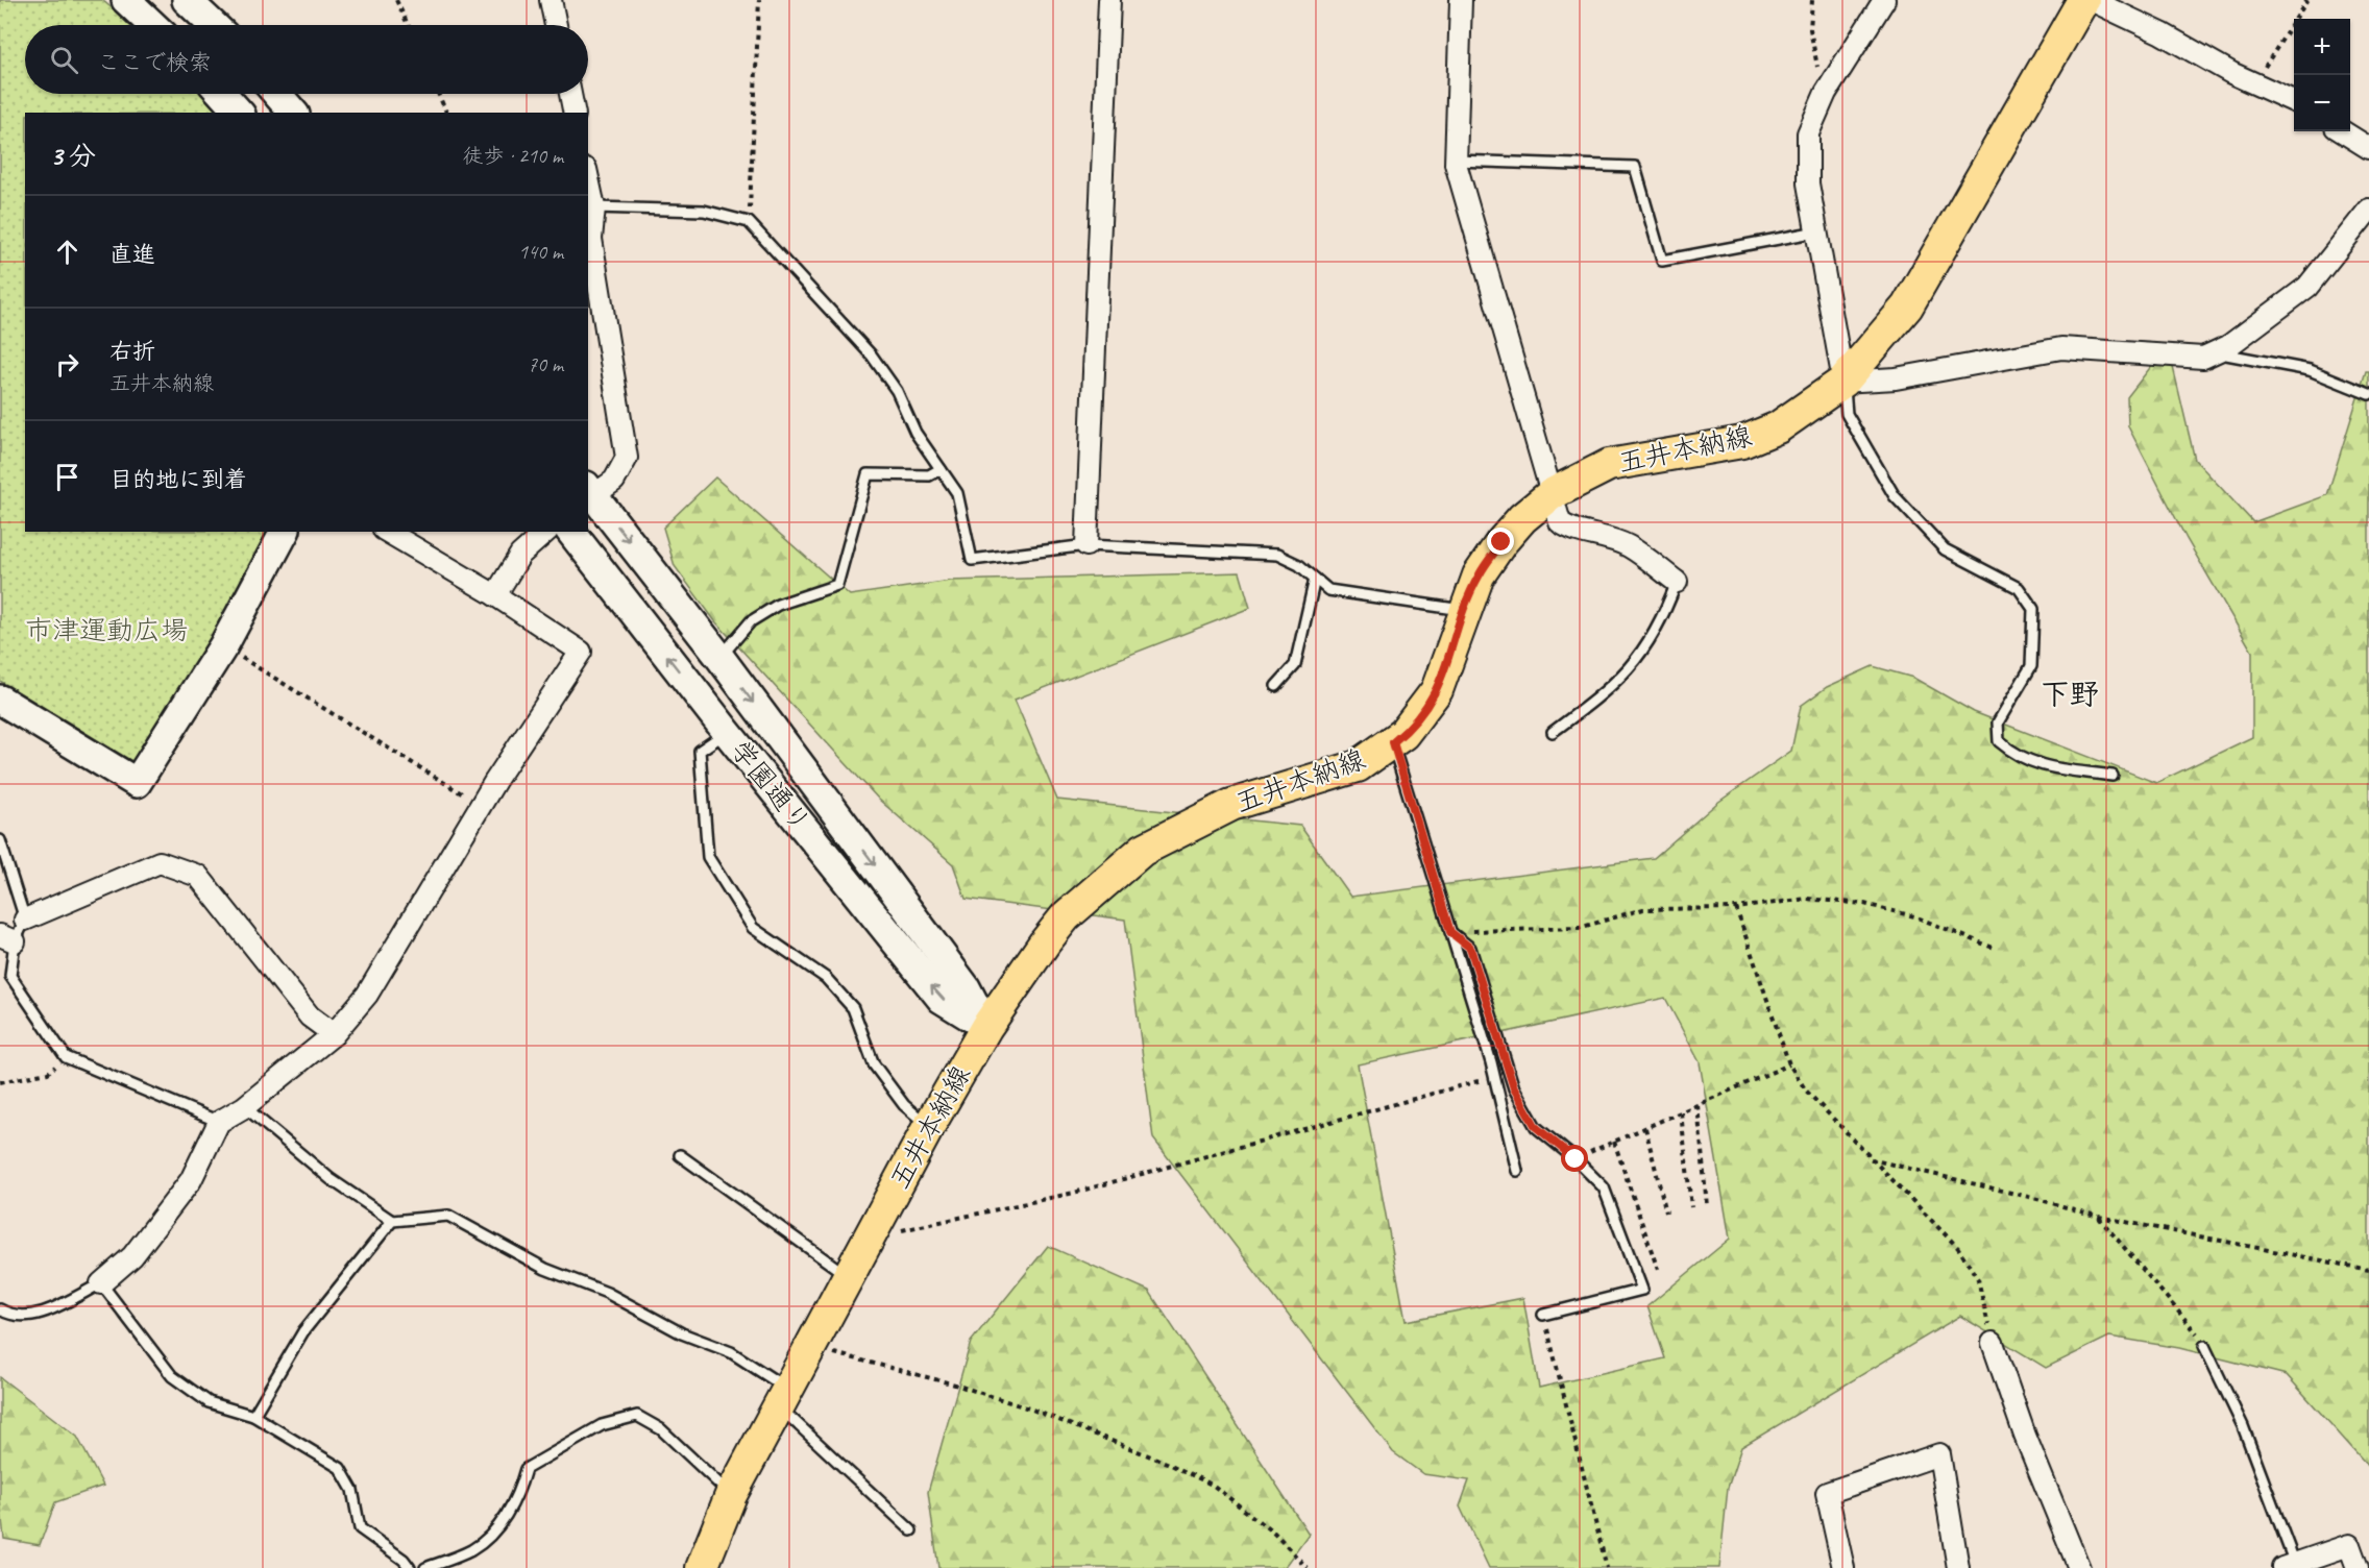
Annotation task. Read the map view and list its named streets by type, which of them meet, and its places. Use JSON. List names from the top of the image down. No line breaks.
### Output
{"streets":{"main road":["五井本納線"],"street":["学園通り"]},"crossings":[["五井本納線","学園通り"]],"districts":["下野"],"parks":["市津運動広場"],"page":{"map_buttons":["+","−"],"search":"ここで検索","heading":["3 分","徒歩 · 210 m"],"list":[["直進","140 m"],["右折","五井本納線","70 m"],"目的地に到着"]}}
